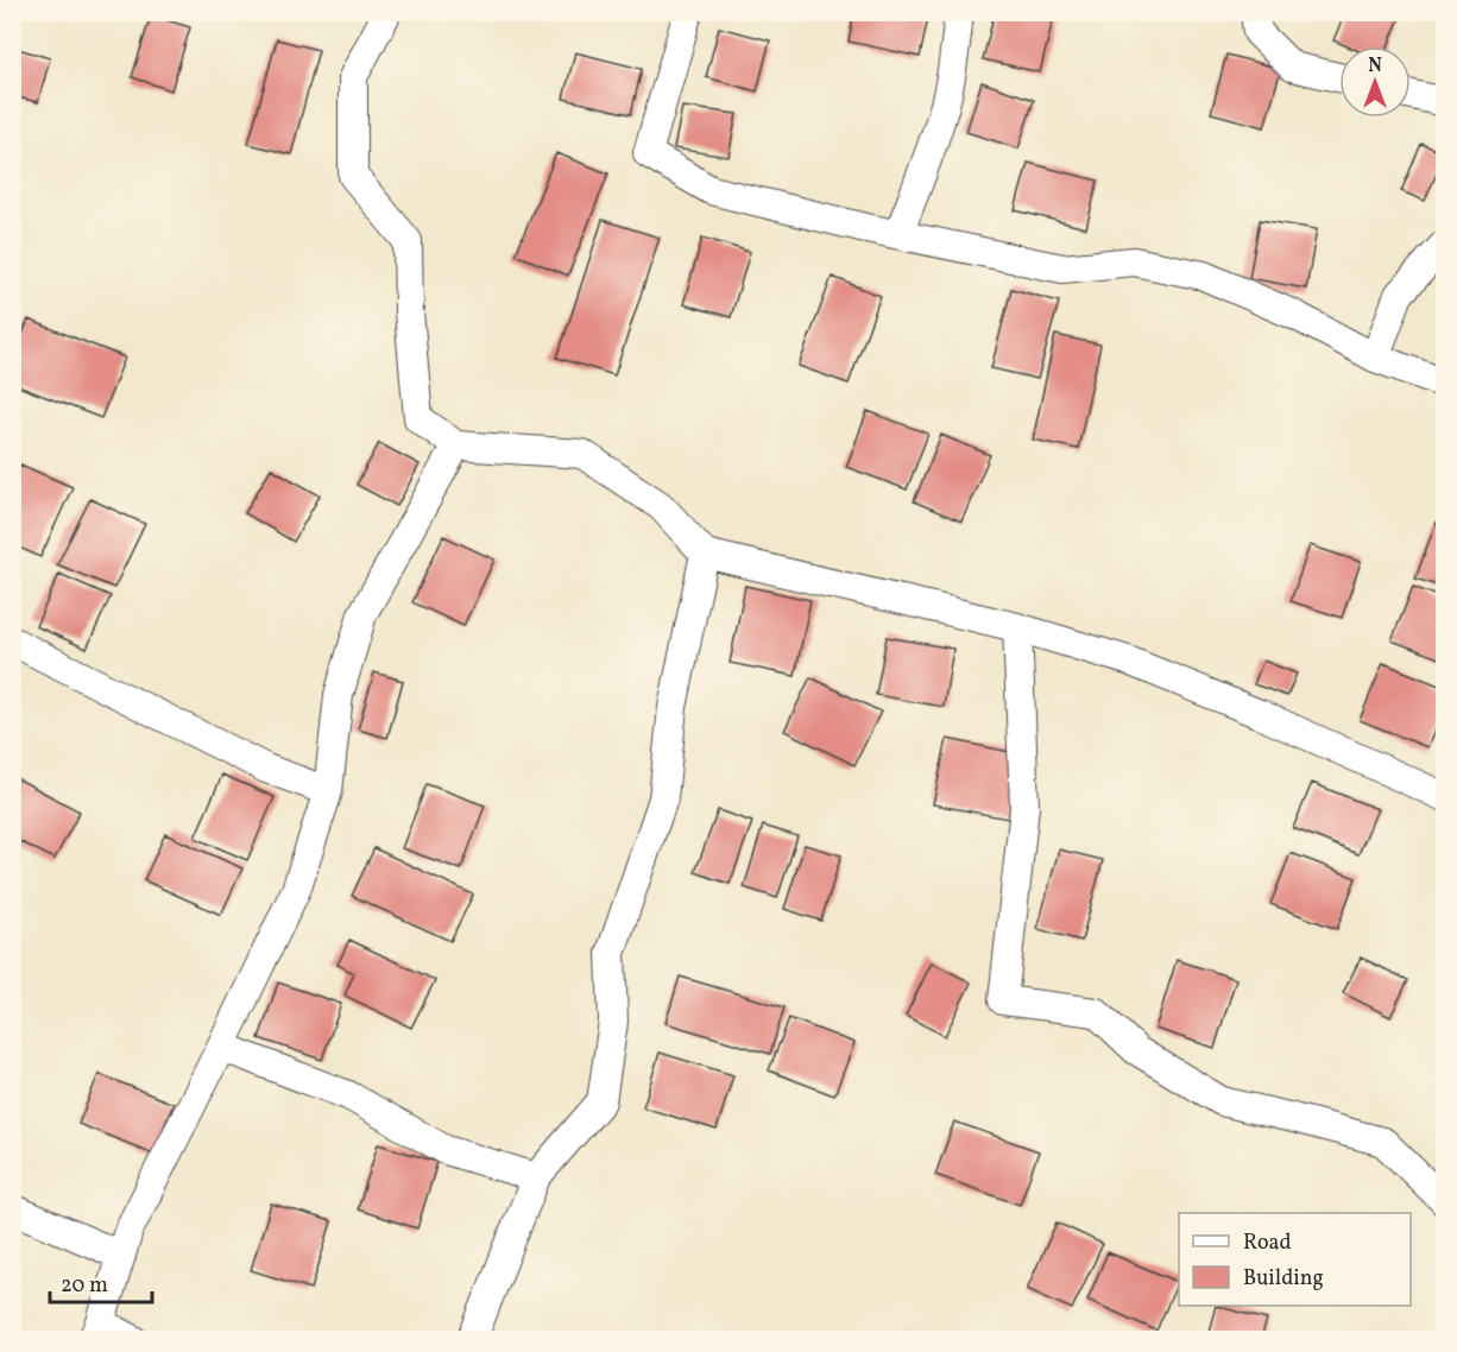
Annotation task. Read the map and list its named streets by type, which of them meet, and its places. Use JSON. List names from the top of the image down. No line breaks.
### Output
{"legend":["Road","Building"],"scale_bar":"20 m","north":"top"}
